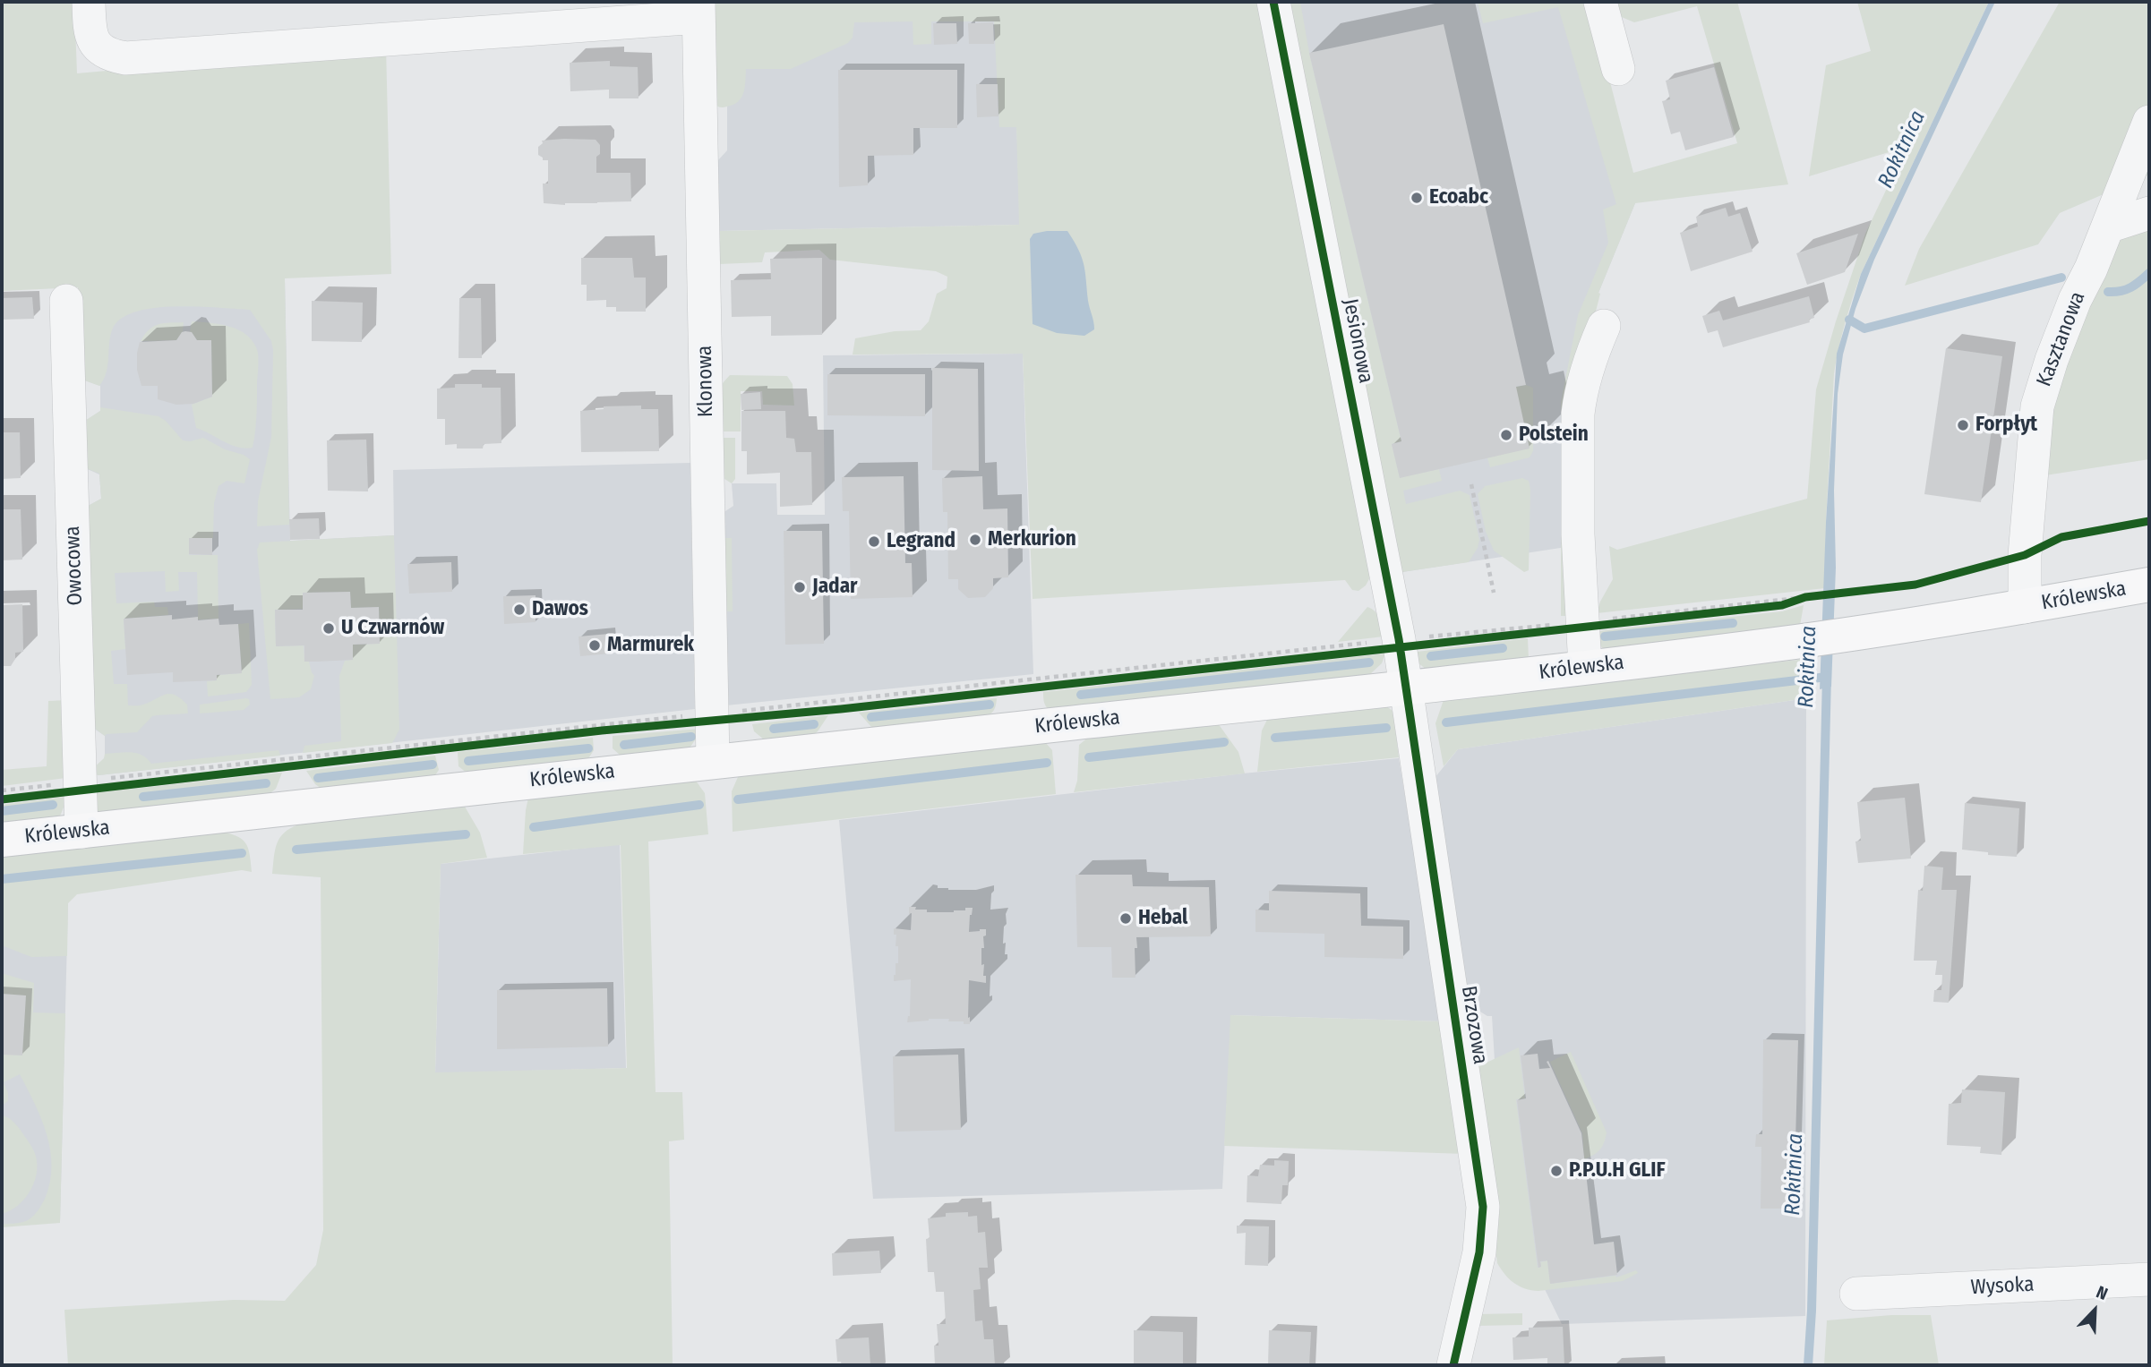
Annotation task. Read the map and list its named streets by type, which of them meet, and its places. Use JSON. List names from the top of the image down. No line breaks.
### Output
{"streets":{"main road":["Królewska"],"street":["Kasztanowa","Jesionowa","Klonowa","Owocowa","Brzozowa","Wysoka"]},"crossings":[["Kasztanowa","Królewska"],["Jesionowa","Królewska"],["Jesionowa","Brzozowa"],["Klonowa","Królewska"],["Owocowa","Królewska"],["Królewska","Brzozowa"]],"water":["Rokitnica"],"places":["Ecoabc","Forpłyt","Polstein","Merkurion","Legrand","Jadar","Dawos","U Czwarnów","Marmurek","Hebal","P.P.U.H GLIF"],"north":"top right"}
